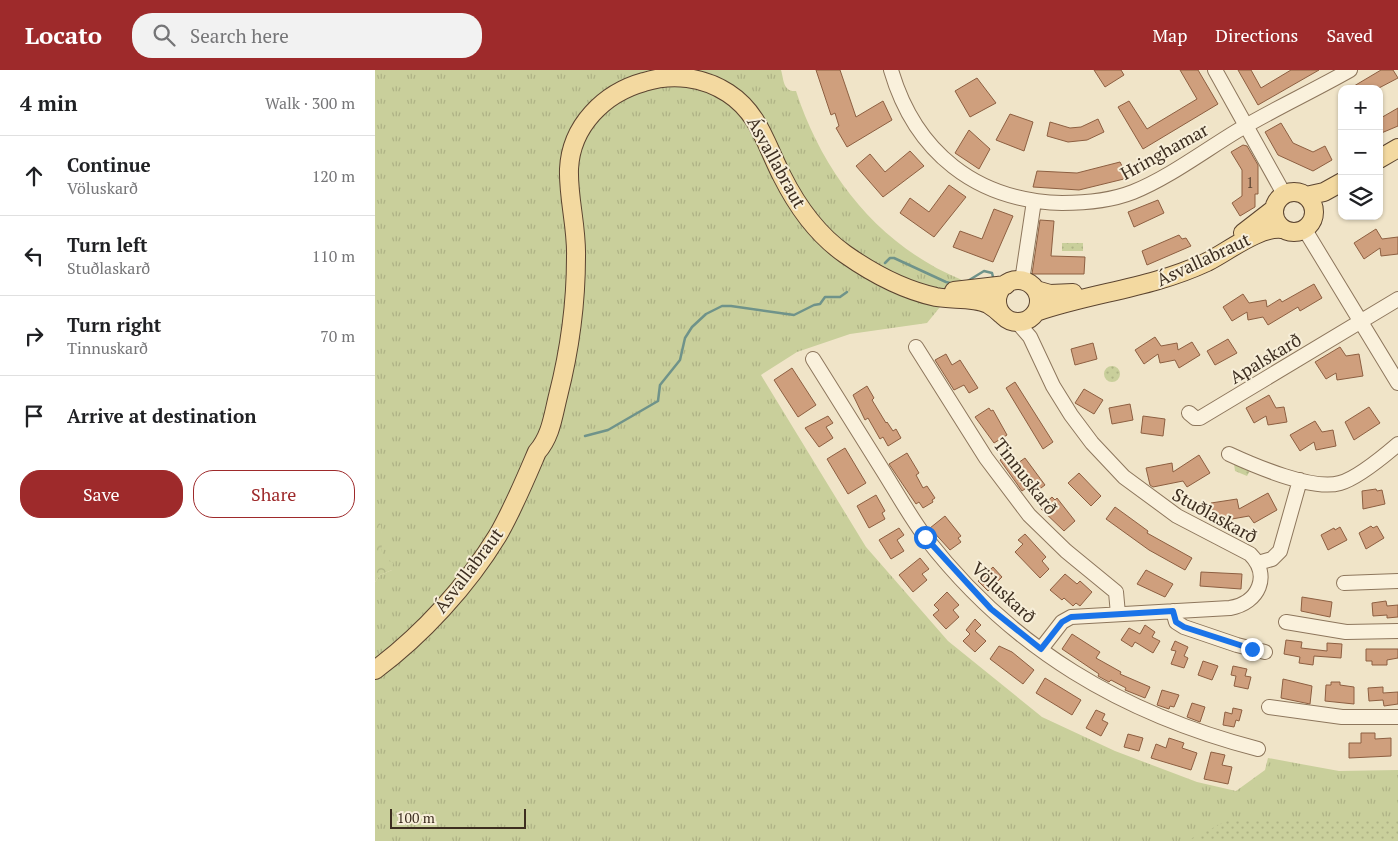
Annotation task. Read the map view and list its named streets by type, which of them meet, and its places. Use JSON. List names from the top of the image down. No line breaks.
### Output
{"streets":{"main road":["Ásvallabraut"],"street":["Hringhamar","Apalskarð","Tinnuskarð","Stuðlaskarð","Völuskarð"]},"crossings":[["Ásvallabraut","Stuðlaskarð"],["Tinnuskarð","Stuðlaskarð"],["Stuðlaskarð","Völuskarð"]],"house_numbers":["1"],"scale_bar":"100 m","page":{"header":"Locato","search":"Search here","nav":["Map","Directions","Saved"],"heading":["4 min","Walk · 300 m"],"map_buttons":["+","−"],"list":[["Continue","Völuskarð","120 m"],["Turn left","Stuðlaskarð","110 m"],["Turn right","Tinnuskarð","70 m"],"Arrive at destination"],"buttons":["Save","Share"],"scale":"100 m"}}
